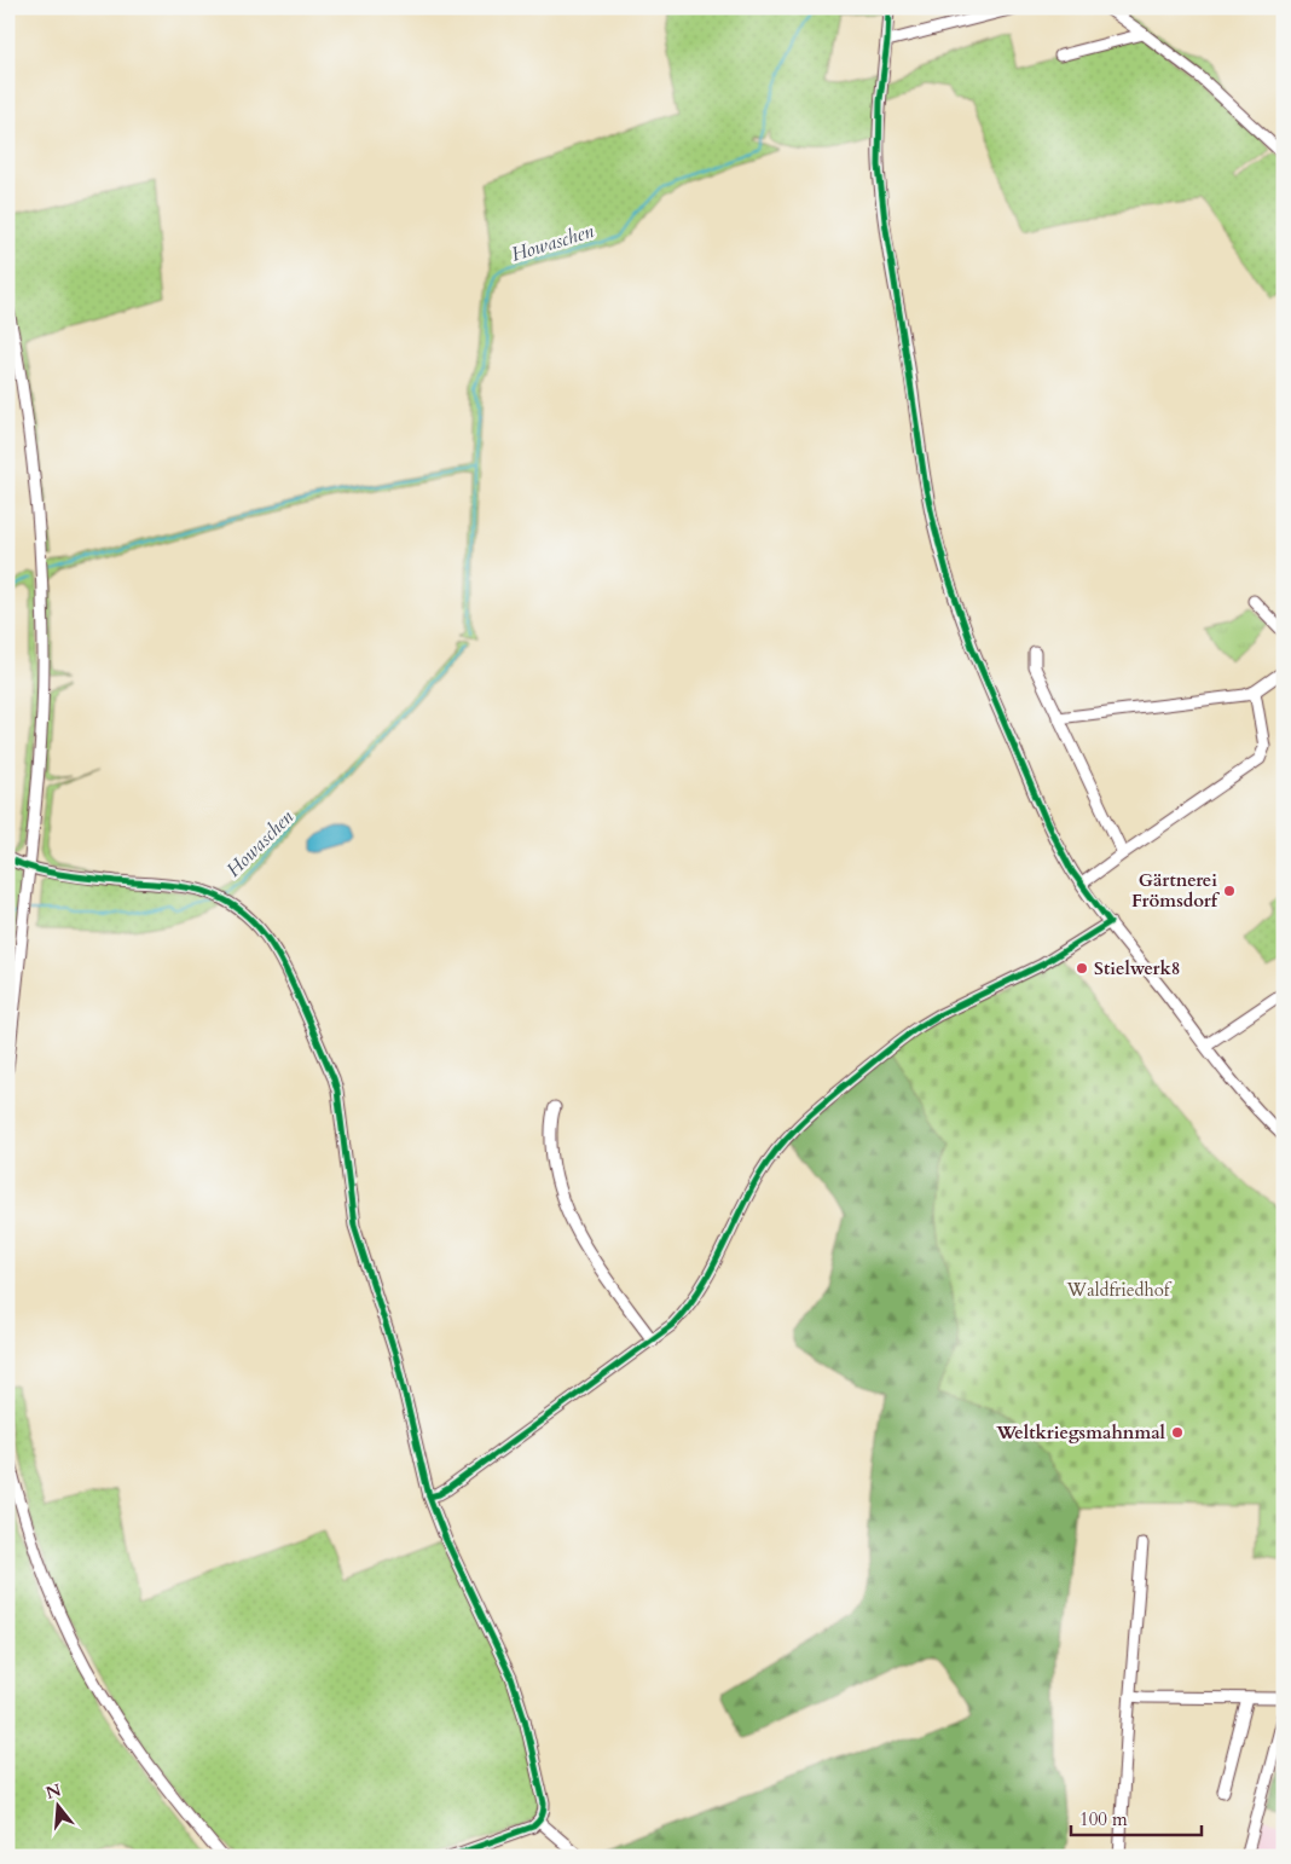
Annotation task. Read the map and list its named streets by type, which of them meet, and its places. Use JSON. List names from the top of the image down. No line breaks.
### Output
{"water":["Howaschen"],"parks":["Waldfriedhof"],"places":["Gärtnerei Frömsdorf","Stielwerk8","Weltkriegsmahnmal"],"scale_bar":"100 m","north":"top"}
